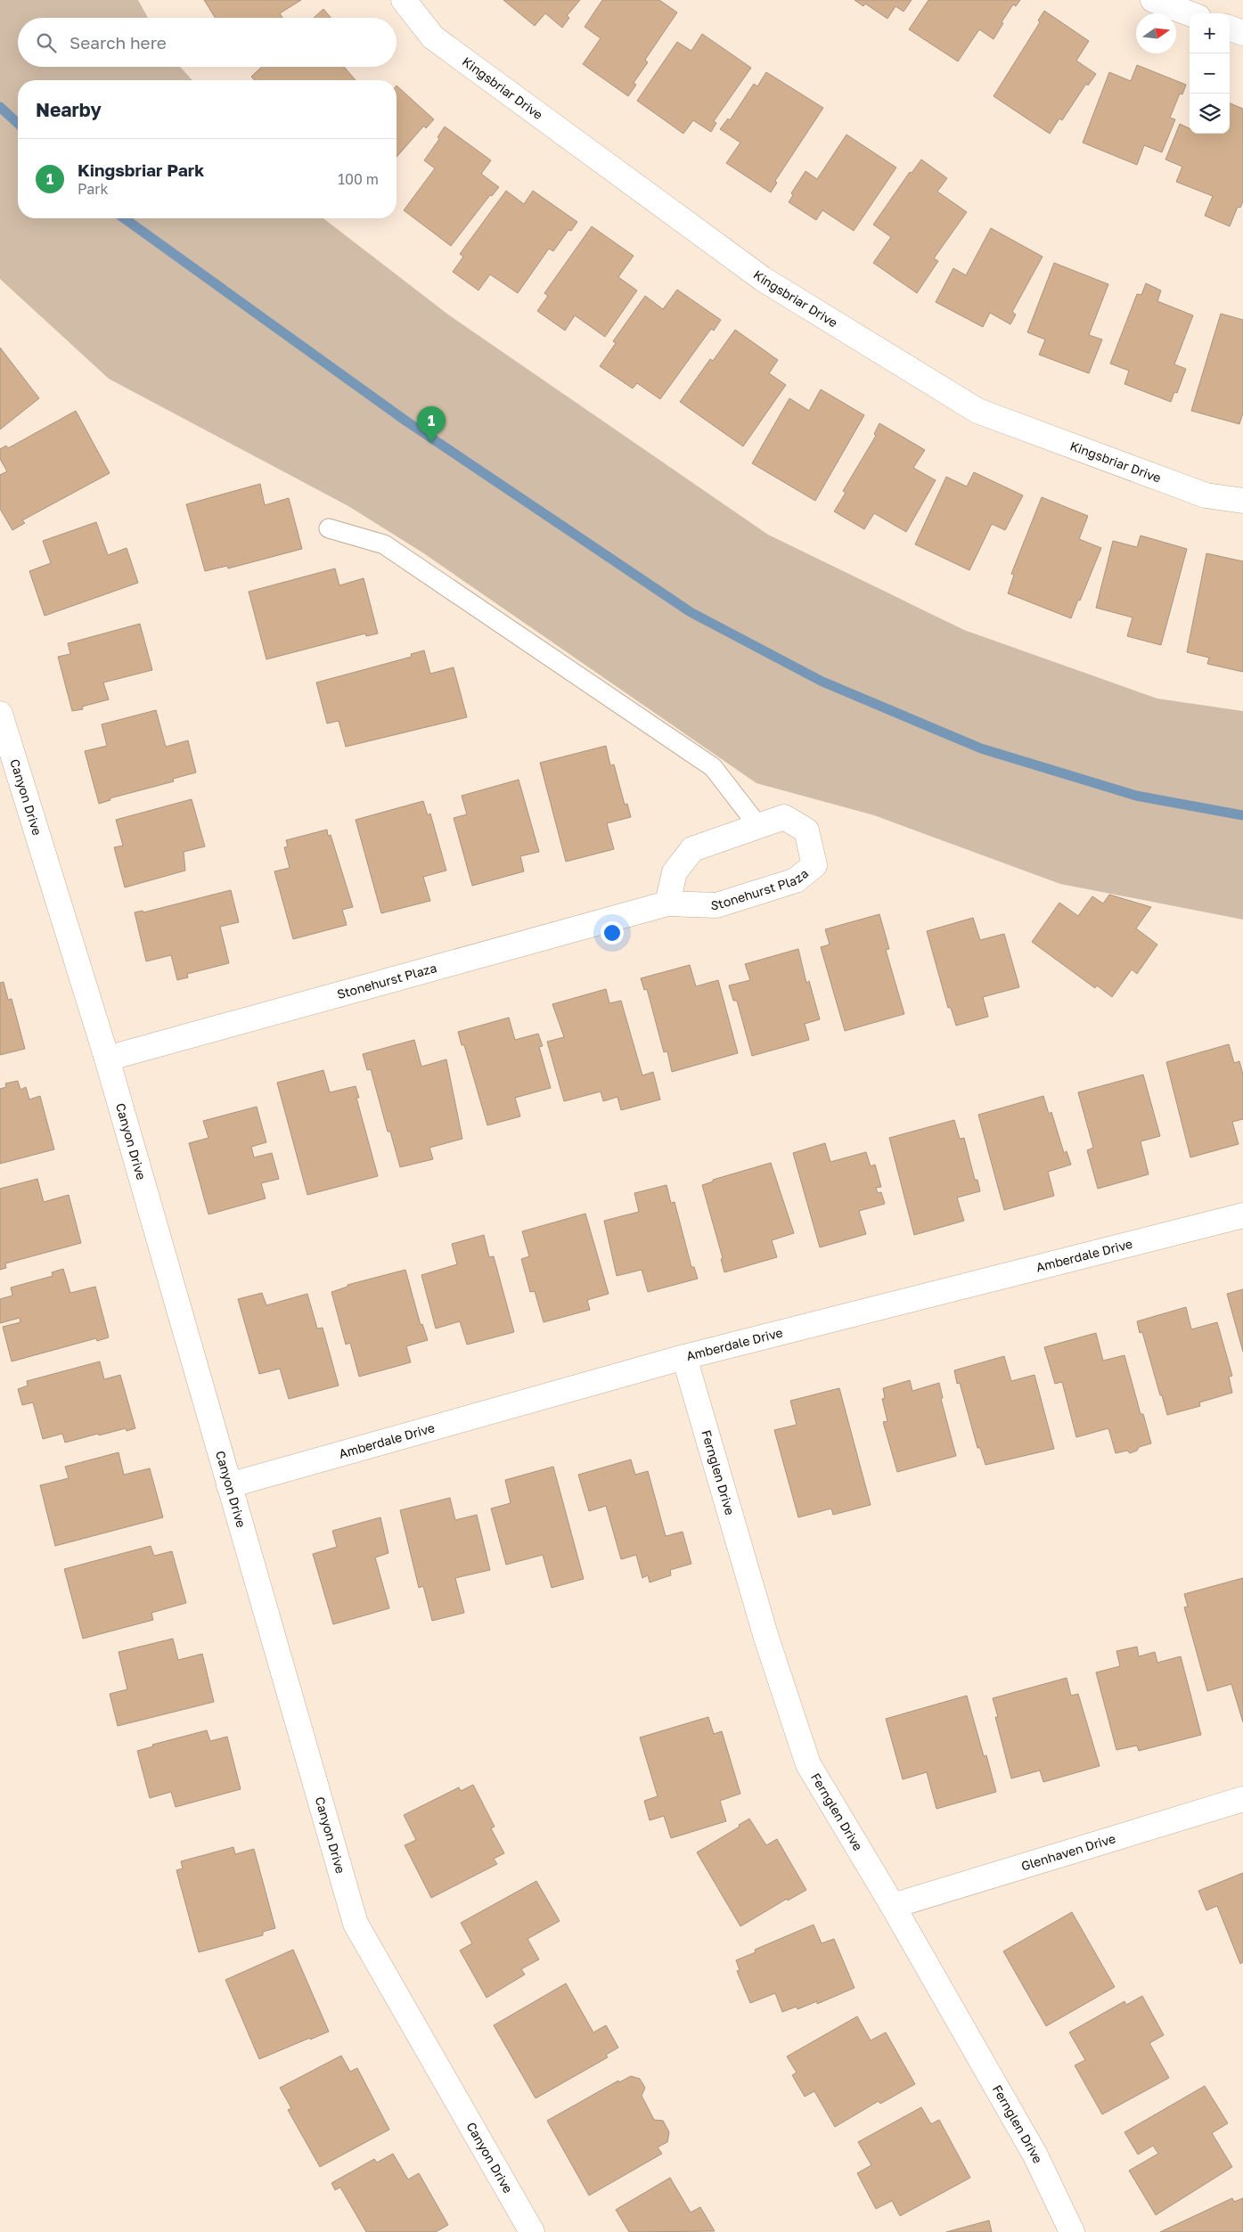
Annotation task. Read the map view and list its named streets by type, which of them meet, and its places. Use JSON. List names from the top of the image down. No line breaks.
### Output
{"streets":{"street":["Kingsbriar Drive","Canyon Drive","Stonehurst Plaza","Amberdale Drive","Fernglen Drive","Glenhaven Drive"]},"crossings":[["Canyon Drive","Stonehurst Plaza"],["Canyon Drive","Amberdale Drive"],["Amberdale Drive","Fernglen Drive"],["Fernglen Drive","Glenhaven Drive"]],"north":"right","page":{"map_buttons":["+","−"],"search":"Search here","heading":"Nearby","list":[{"mark":"1","name":"Kingsbriar Park","note":"Park","value":"100 m"}],"pins":"1"}}
